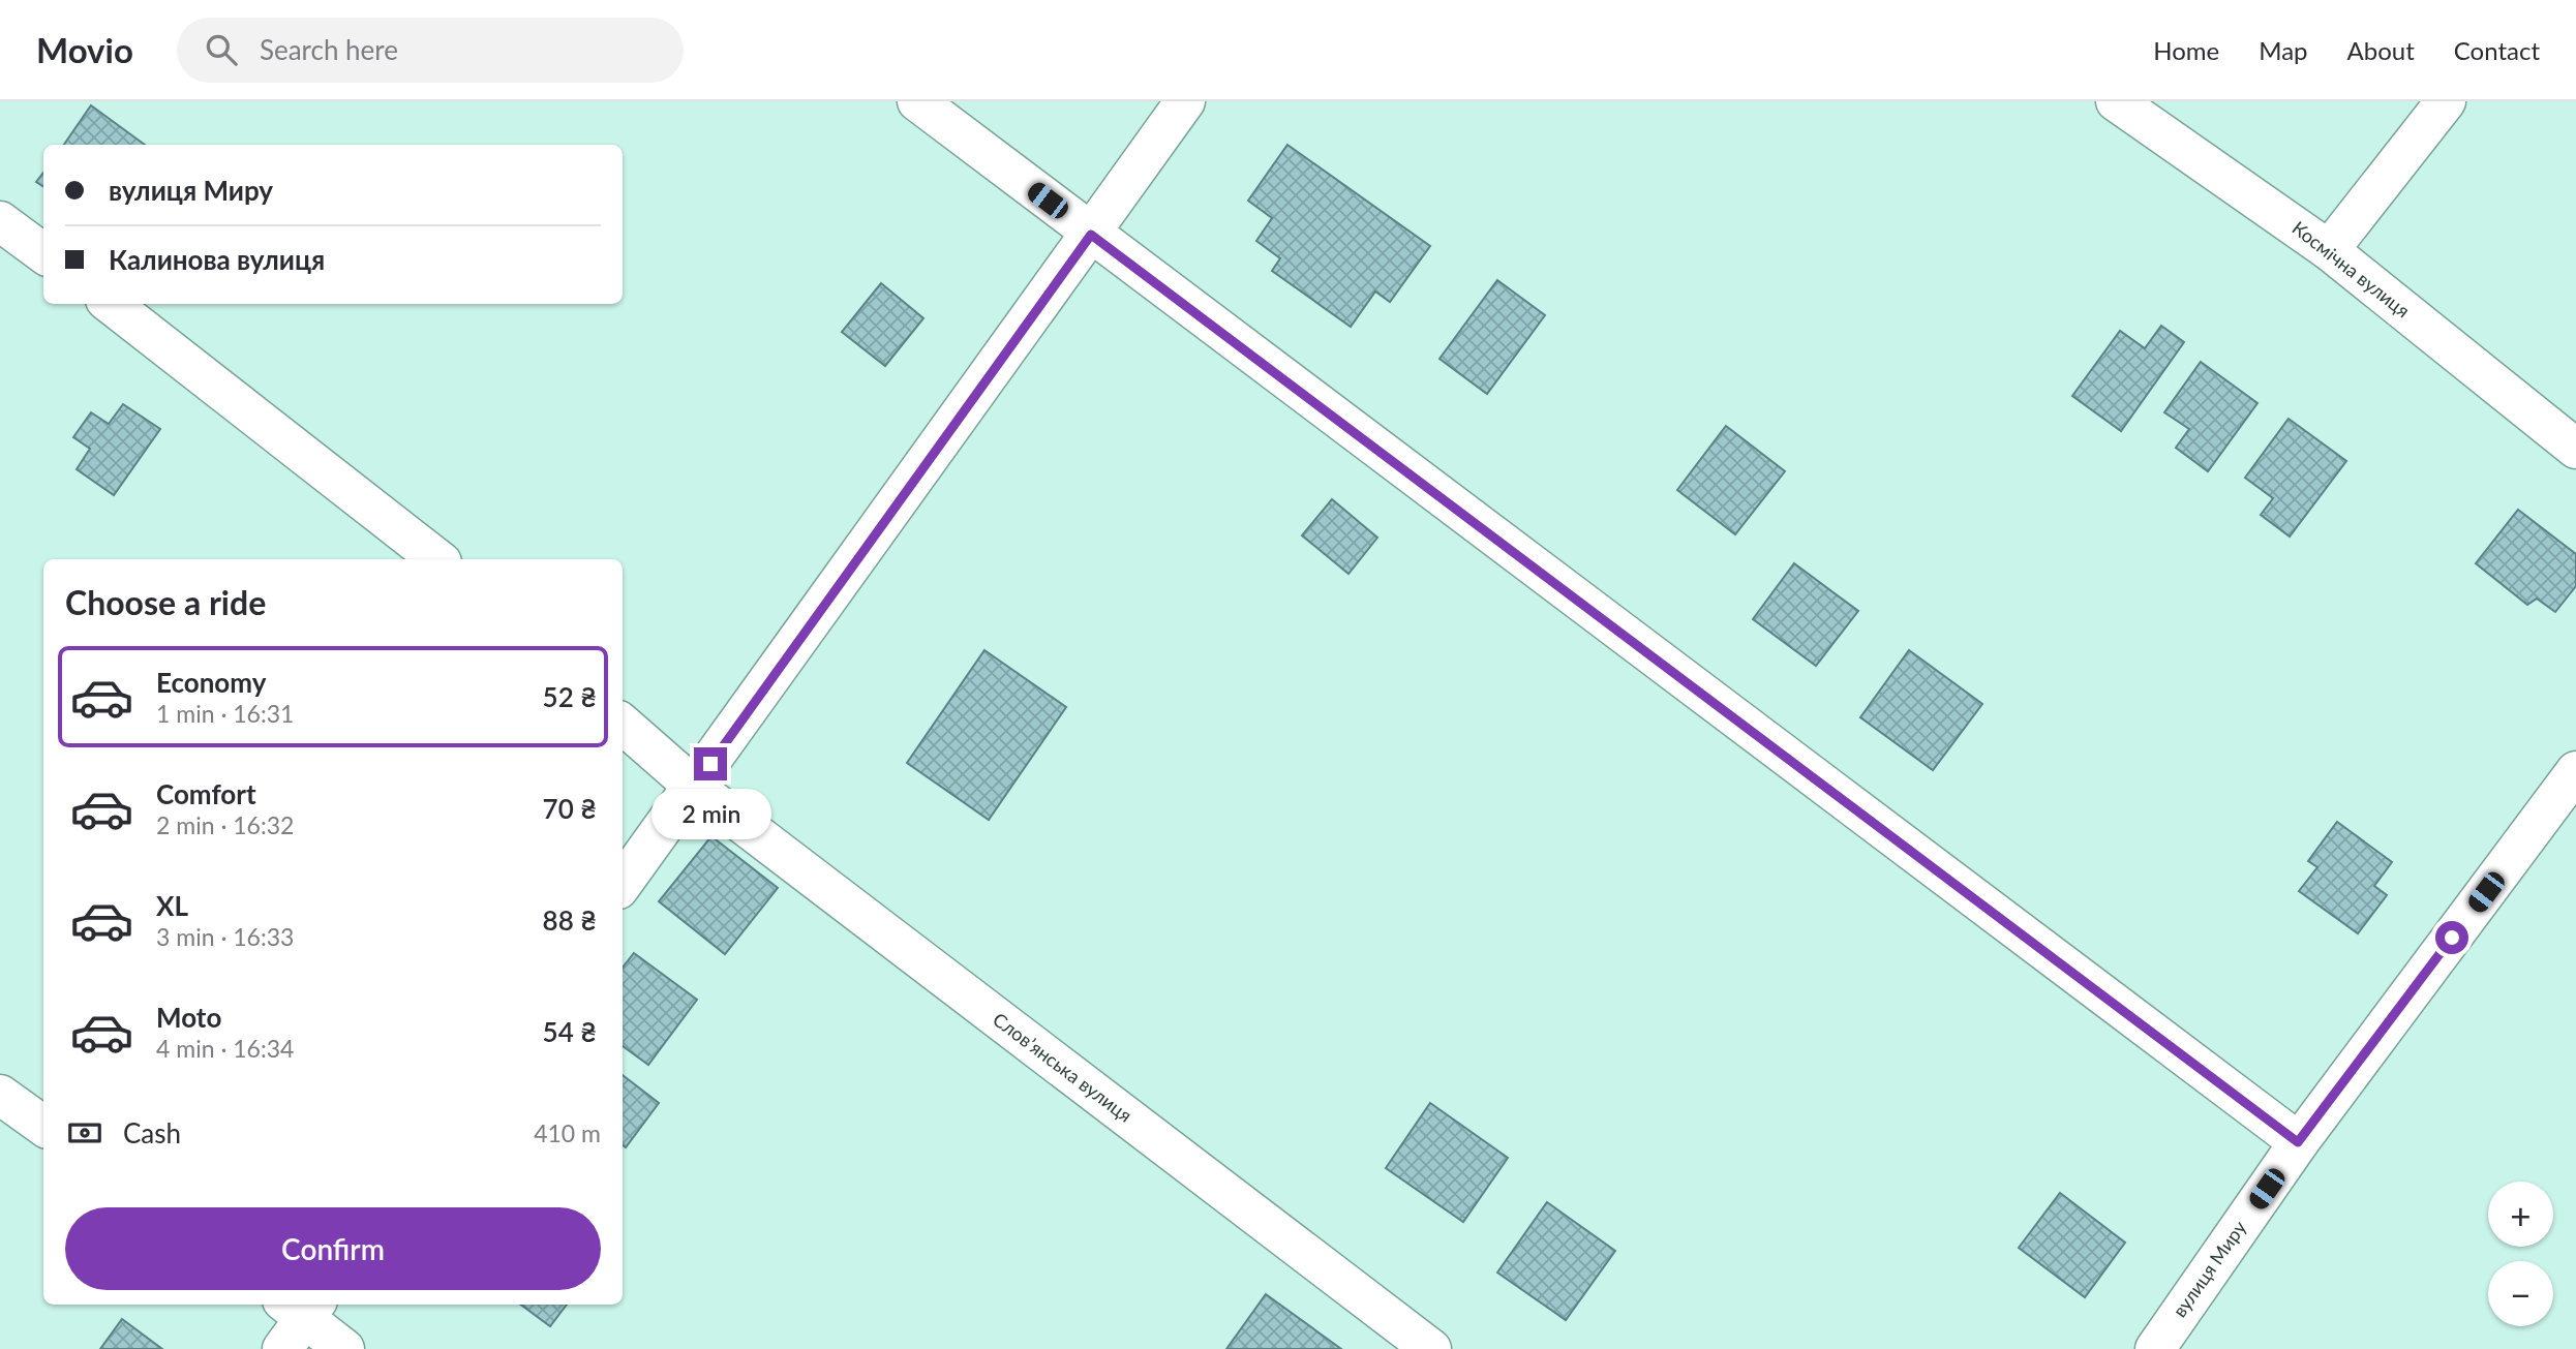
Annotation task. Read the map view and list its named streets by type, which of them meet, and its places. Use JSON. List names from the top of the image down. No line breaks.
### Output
{"streets":{"street":["Космічна вулиця","Словʼянська вулиця","вулиця Миру"]},"page":{"header":"Movio","search":"Search here","nav":["Home","Map","About","Contact"],"banner":["вулиця Миру","Калинова вулиця"],"heading":"Choose a ride","list":[{"name":"Economy","note":"1 min · 16:31","value":"52 ₴"},{"name":"Comfort","note":"2 min · 16:32","value":"70 ₴"},{"name":"XL","note":"3 min · 16:33","value":"88 ₴"},{"name":"Moto","note":"4 min · 16:34","value":"54 ₴"}],"bubble":"2 min","pay":["Cash","410 m"],"map_buttons":["+","−"],"buttons":"Confirm"}}
